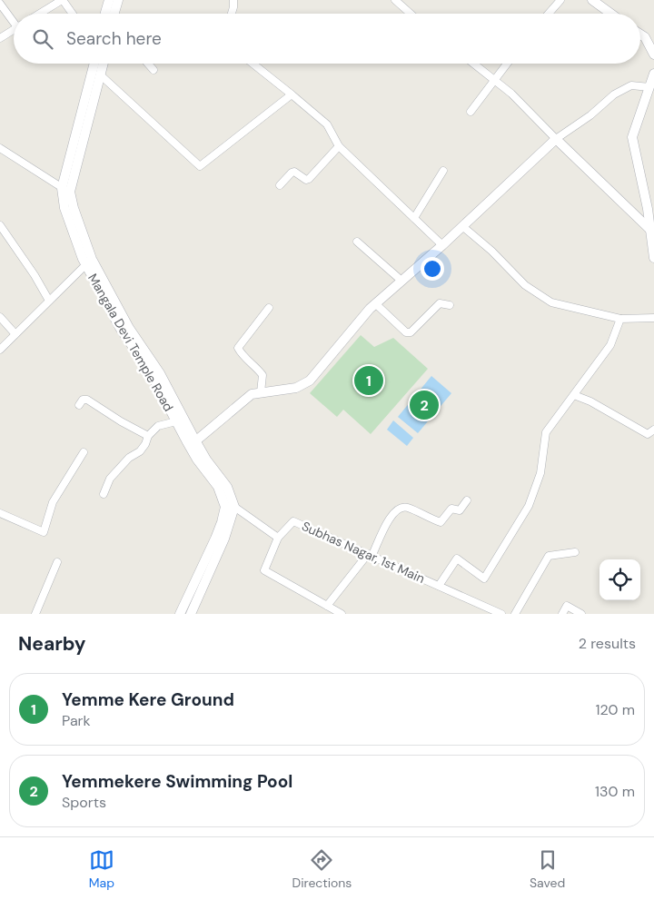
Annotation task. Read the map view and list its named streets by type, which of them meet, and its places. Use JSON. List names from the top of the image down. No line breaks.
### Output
{"streets":{"main road":["Mangala Devi Temple Road"],"street":["Subhas Nagar, 1st Main"]},"page":{"search":"Search here","pins":["1","2"],"heading":["Nearby","2 results"],"list":[{"mark":"1","name":"Yemme Kere Ground","note":"Park","value":"120 m"},{"mark":"2","name":"Yemmekere Swimming Pool","note":"Sports","value":"130 m"}],"nav":["Map","Directions","Saved"]}}
